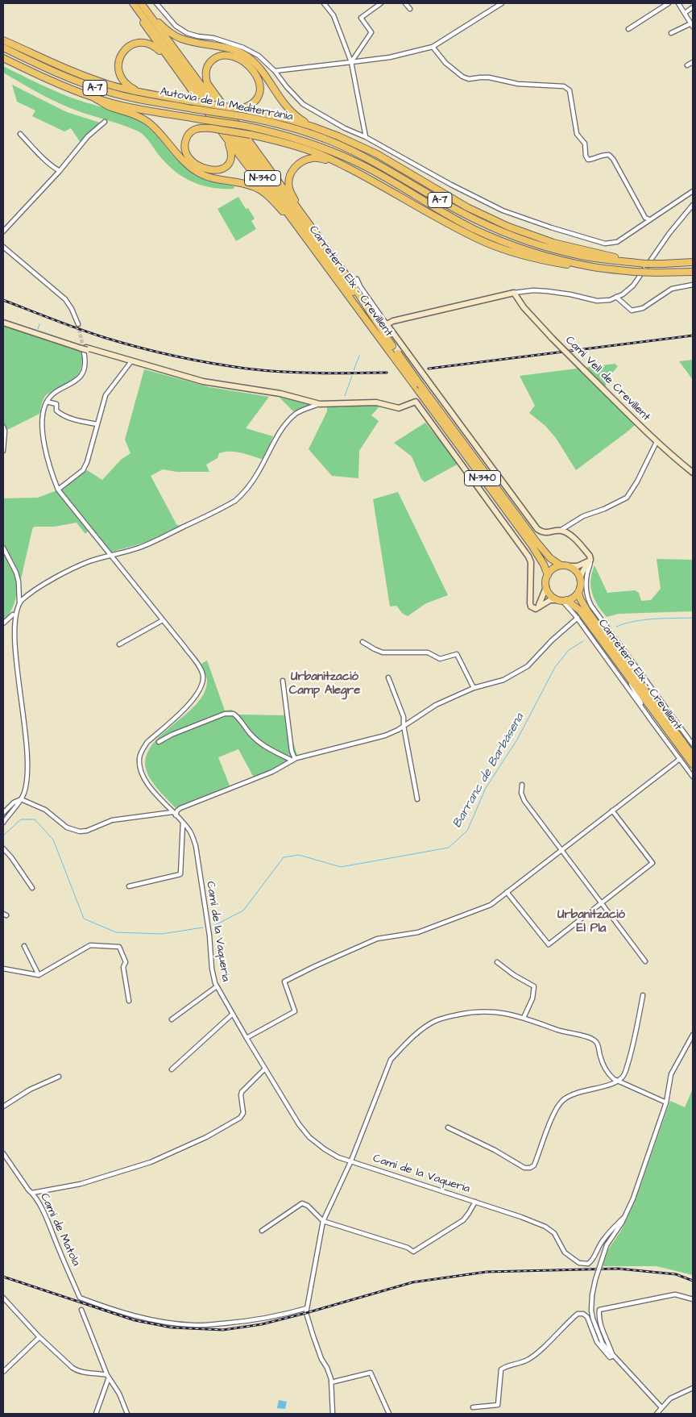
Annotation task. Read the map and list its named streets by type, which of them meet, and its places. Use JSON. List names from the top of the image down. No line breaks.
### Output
{"streets":{"highway":["A-7","Autovia de la Mediterrània","N-340","Carretera Elx - Crevillent"],"street":["Camí Vell de Crevillent","Camí de la Vaqueria","Camí de Matola"]},"districts":["Urbanització Camp Alegre","Urbanització El Pla"],"water":["Barranc de Barbàsena"]}
